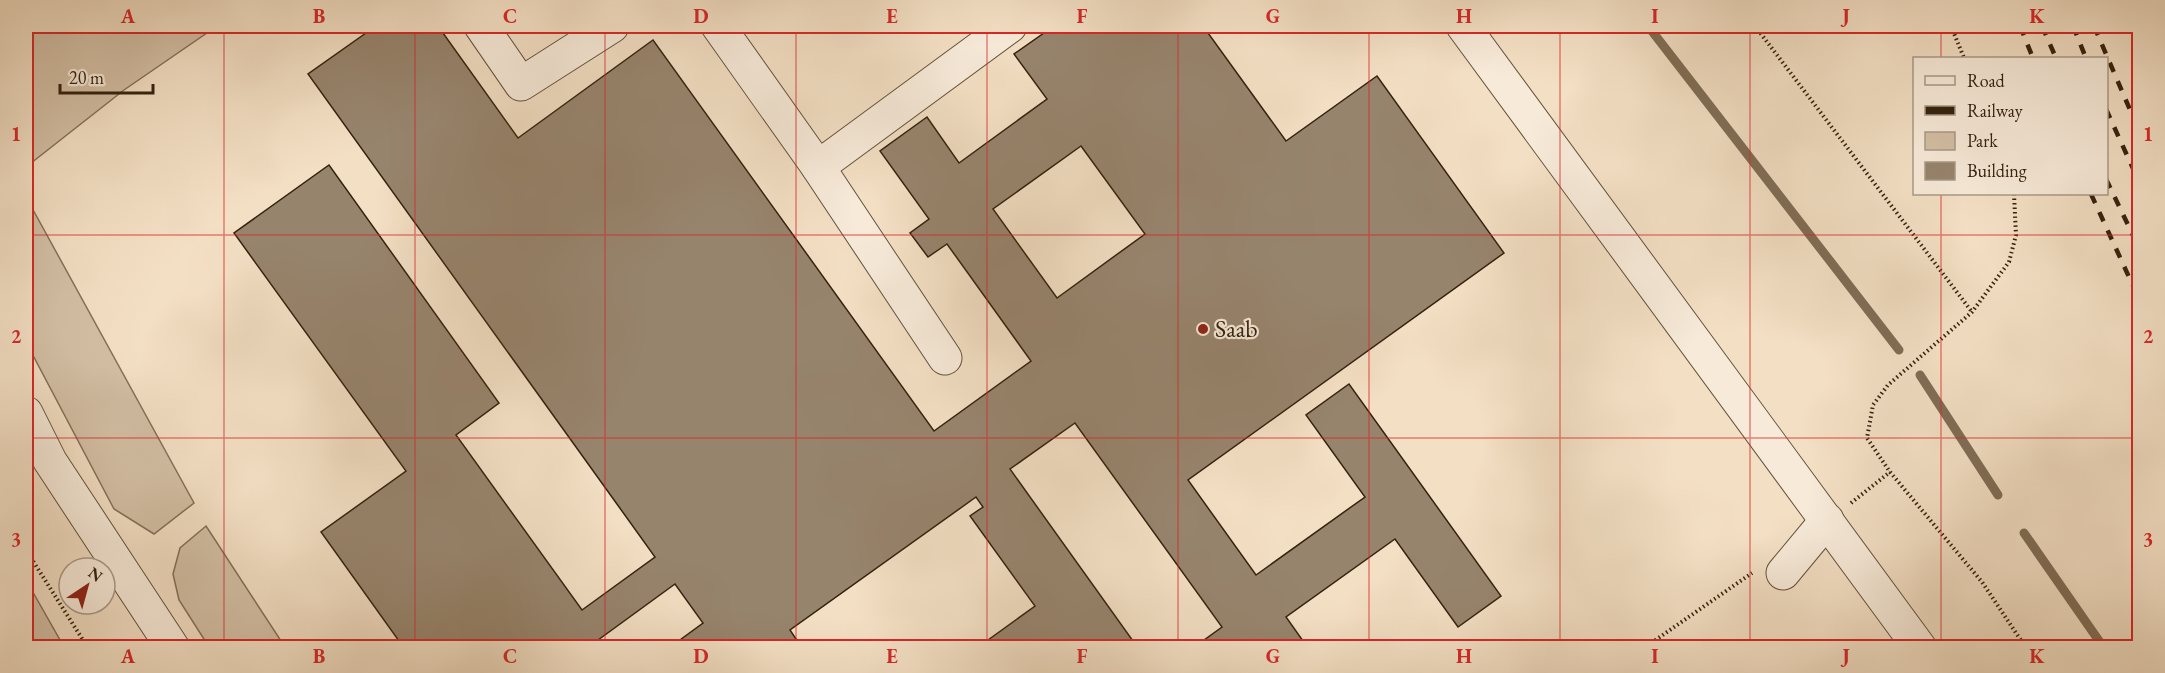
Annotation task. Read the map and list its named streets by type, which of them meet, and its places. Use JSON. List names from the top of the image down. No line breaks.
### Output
{"places":["Saab"],"legend":["Road","Railway","Park","Building"],"scale_bar":"20 m","north":"top right","grid":{"columns":["A","B","C","D","E","F","G","H","I","J","K"],"rows":["1","2","3"]}}
